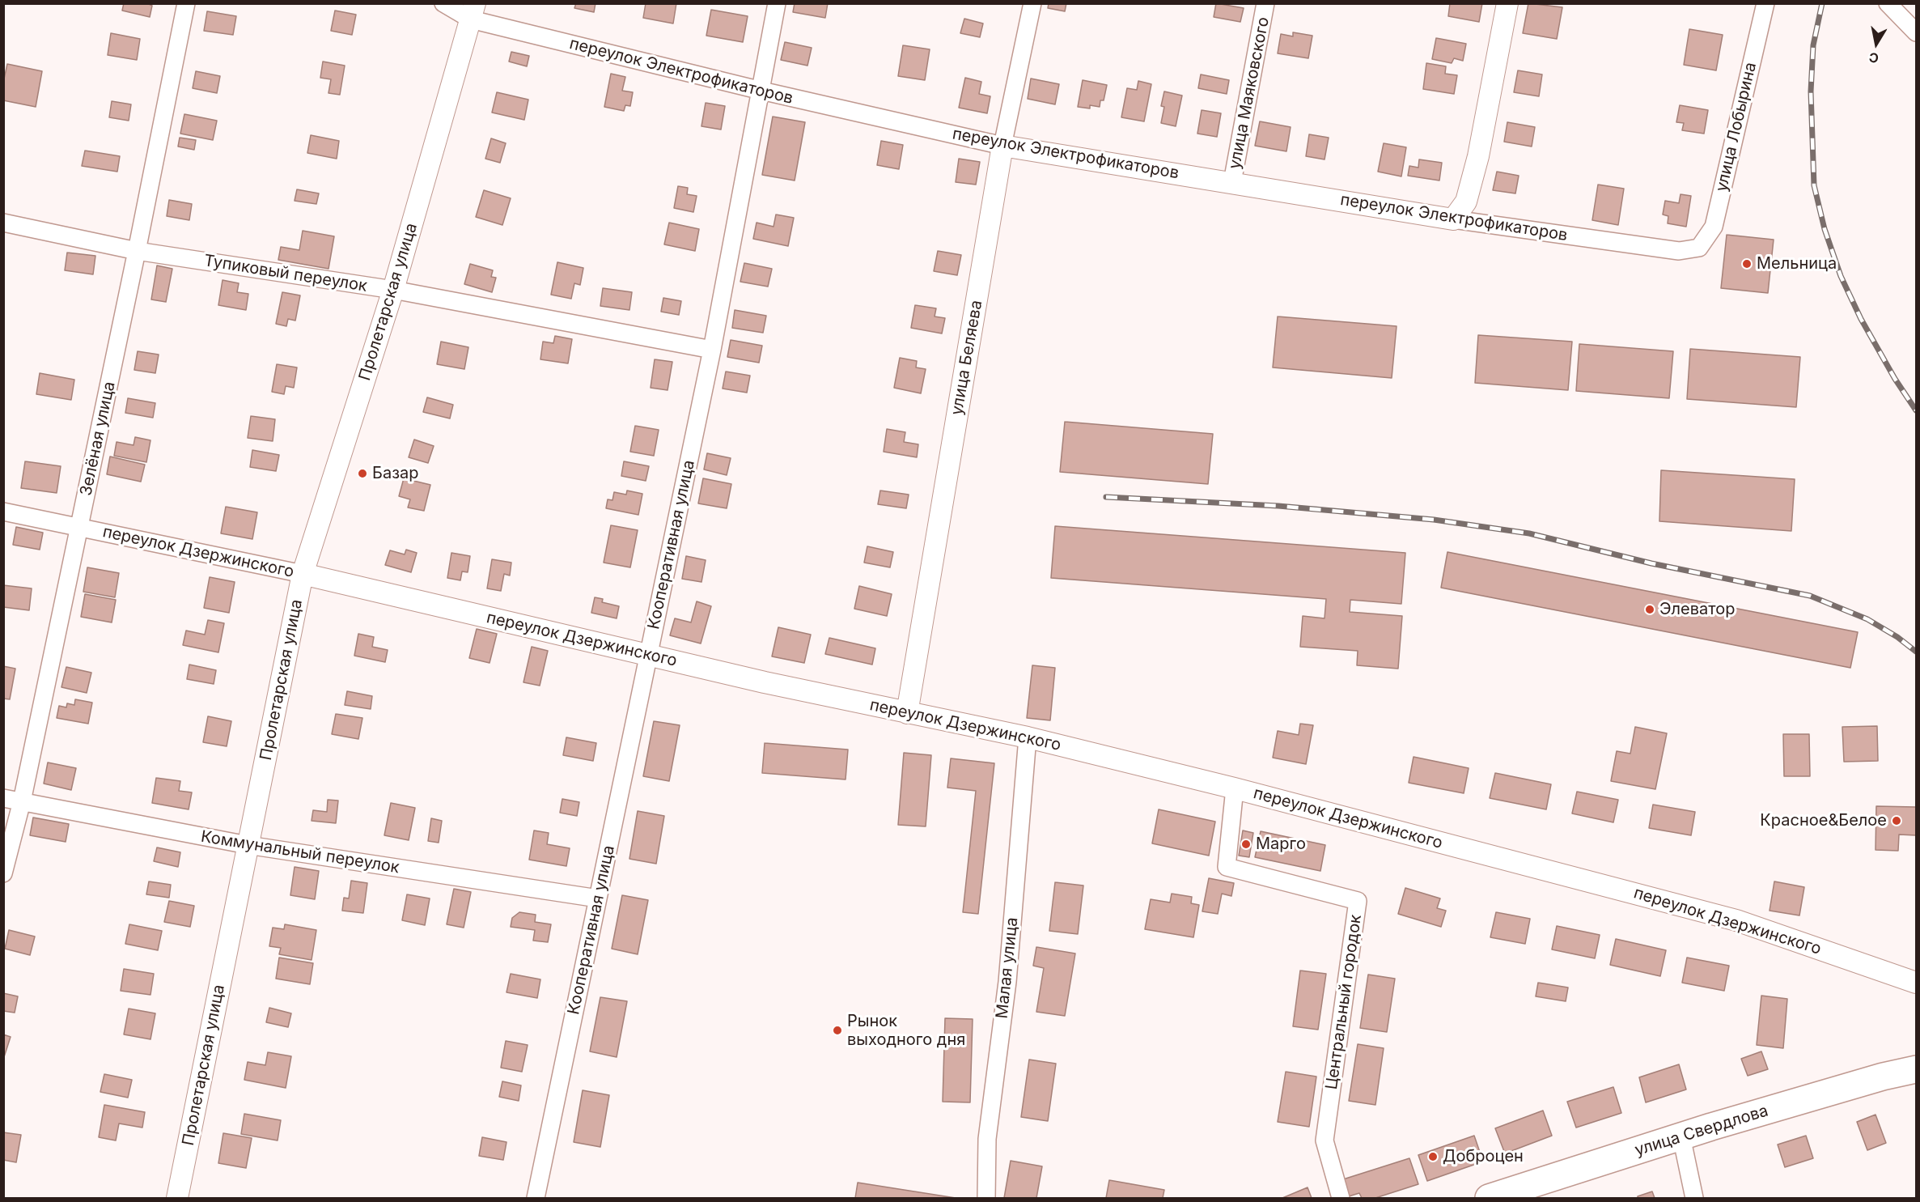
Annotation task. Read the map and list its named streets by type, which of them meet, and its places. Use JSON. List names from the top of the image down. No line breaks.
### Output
{"streets":{"main road":["улица Свердлова"],"street":["переулок Электрофикаторов","улица Маяковского","улица Лобырина","Тупиковый переулок","Пролетарская улица","улица Беляева","Зелёная улица","Кооперативная улица","переулок Дзержинского","Коммунальный переулок","Малая улица","Центральный городок"]},"crossings":[["переулок Электрофикаторов","улица Маяковского"],["переулок Электрофикаторов","улица Лобырина"],["переулок Электрофикаторов","Пролетарская улица"],["переулок Электрофикаторов","улица Беляева"],["переулок Электрофикаторов","Кооперативная улица"],["Тупиковый переулок","Пролетарская улица"],["Тупиковый переулок","Зелёная улица"],["Тупиковый переулок","Кооперативная улица"],["Пролетарская улица","переулок Дзержинского"],["Пролетарская улица","Коммунальный переулок"],["улица Беляева","переулок Дзержинского"],["Зелёная улица","переулок Дзержинского"],["Зелёная улица","Коммунальный переулок"],["Кооперативная улица","переулок Дзержинского"],["Кооперативная улица","Коммунальный переулок"],["переулок Дзержинского","Малая улица"],["переулок Дзержинского","Центральный городок"]],"places":["Мельница","Базар","Элеватор","Красное&Белое","Марго","Рынок выходного дня","Доброцен"],"north":"bottom"}
